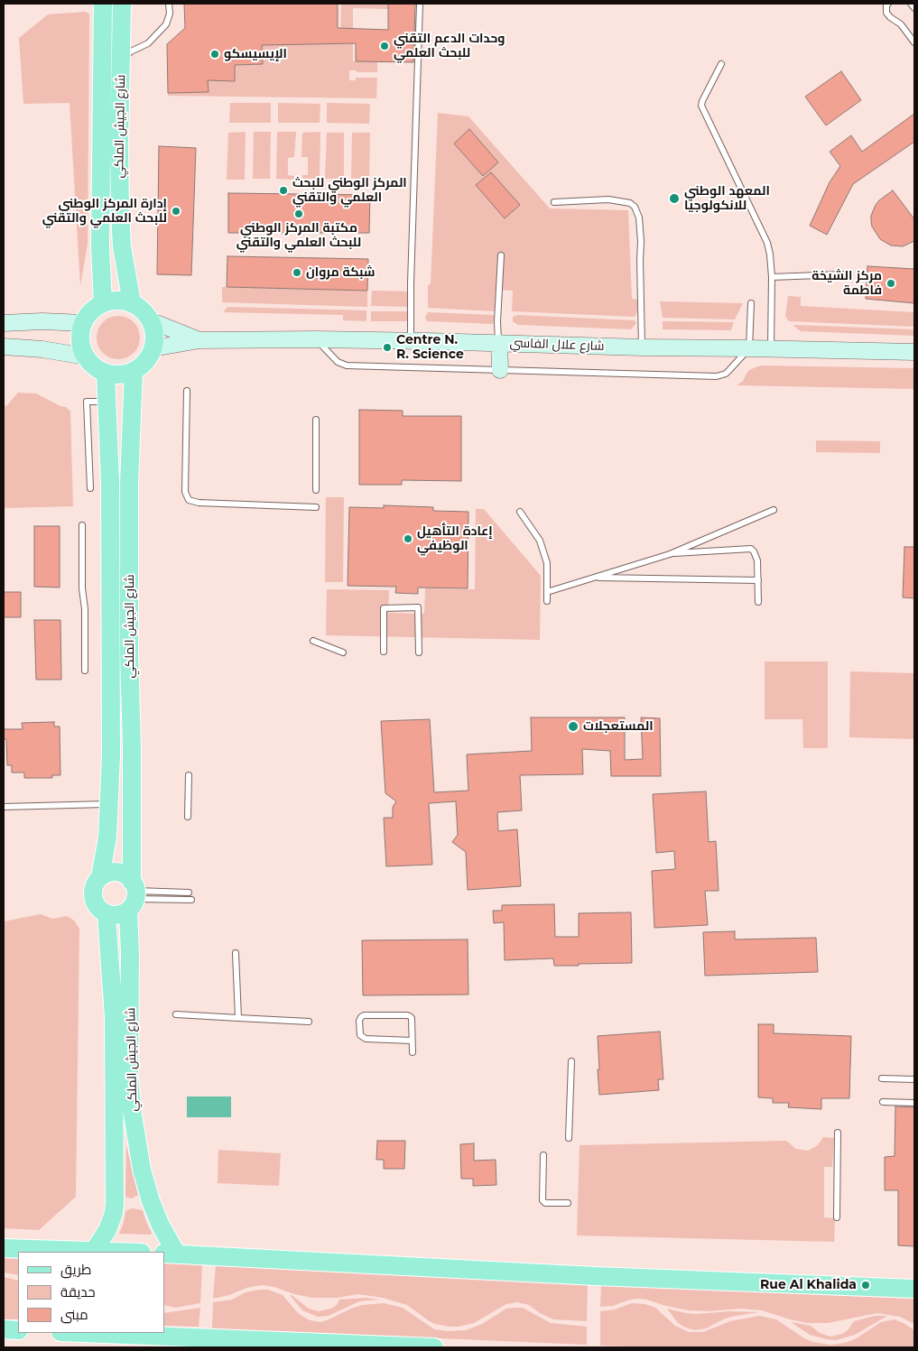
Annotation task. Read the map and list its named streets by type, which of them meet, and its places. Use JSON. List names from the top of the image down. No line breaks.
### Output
{"streets":{"main road":["شارع الجيش الملكي"],"street":["شارع علال الفاسي"]},"crossings":[["شارع الجيش الملكي","شارع علال الفاسي"]],"places":["وحدات الدعم التقني للبحث العلمي","اﻹيسيسكو","المركز الوطني للبحث العلمي والتقني","المعهد الوطني للانكولوجيا","إدارة المركز الوطني للبحث العلمي والتقني","مكتبة المركز الوطني للبحث العلمي والتقني","شبكة مروان","مركز الشيخة فاطمة","Centre N. R. Science","إعادة التأهيل الوظيفي","المستعجلات","Rue Al Khalida"],"legend":["طريق","حديقة","مبنى"]}
